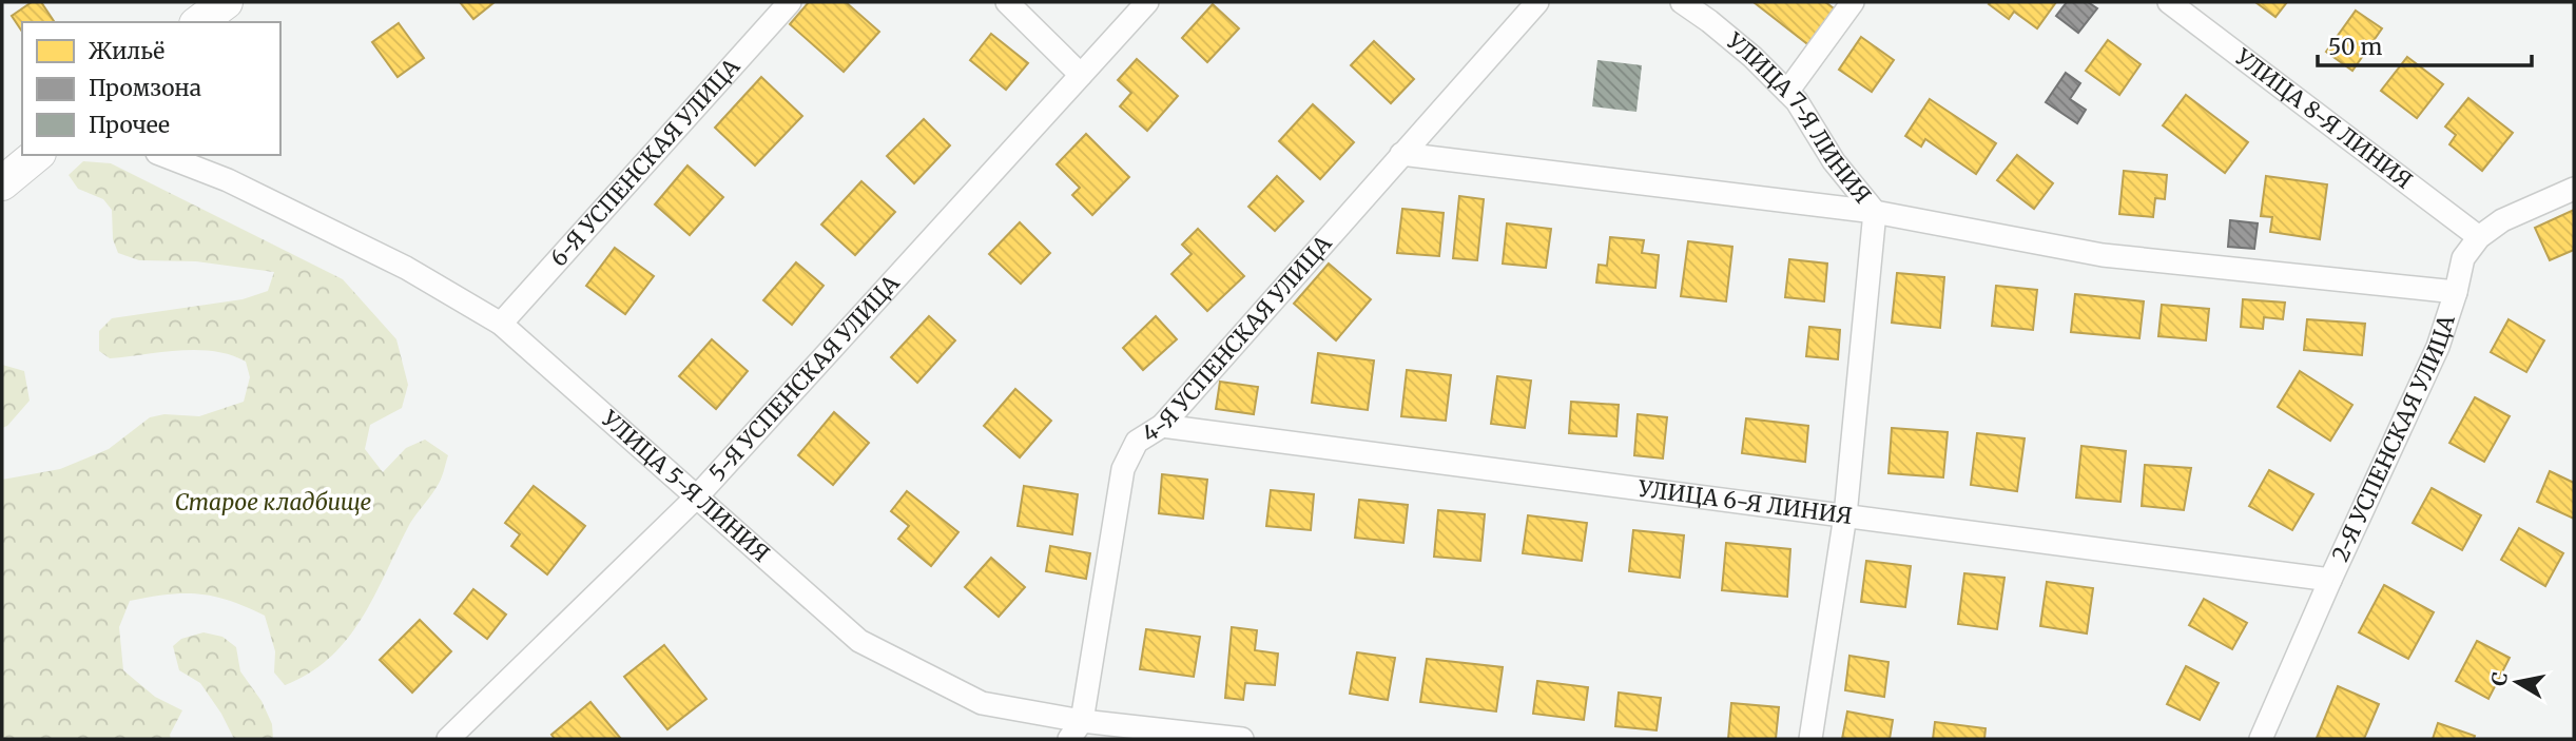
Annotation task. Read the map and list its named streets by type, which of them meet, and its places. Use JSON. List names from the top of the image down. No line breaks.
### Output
{"streets":{"street":["УЛИЦА 7-Я ЛИНИЯ","УЛИЦА 8-Я ЛИНИЯ","6-Я УСПЕНСКАЯ УЛИЦА","4-Я УСПЕНСКАЯ УЛИЦА","5-Я УСПЕНСКАЯ УЛИЦА","2-Я УСПЕНСКАЯ УЛИЦА","УЛИЦА 5-Я ЛИНИЯ","УЛИЦА 6-Я ЛИНИЯ"]},"crossings":[["УЛИЦА 8-Я ЛИНИЯ","2-Я УСПЕНСКАЯ УЛИЦА"],["6-Я УСПЕНСКАЯ УЛИЦА","УЛИЦА 5-Я ЛИНИЯ"],["4-Я УСПЕНСКАЯ УЛИЦА","УЛИЦА 5-Я ЛИНИЯ"],["4-Я УСПЕНСКАЯ УЛИЦА","УЛИЦА 6-Я ЛИНИЯ"],["5-Я УСПЕНСКАЯ УЛИЦА","УЛИЦА 5-Я ЛИНИЯ"],["2-Я УСПЕНСКАЯ УЛИЦА","УЛИЦА 6-Я ЛИНИЯ"]],"parks":["Старое кладбище"],"legend":["Жильё","Промзона","Прочее"],"scale_bar":"50 m","north":"left"}
